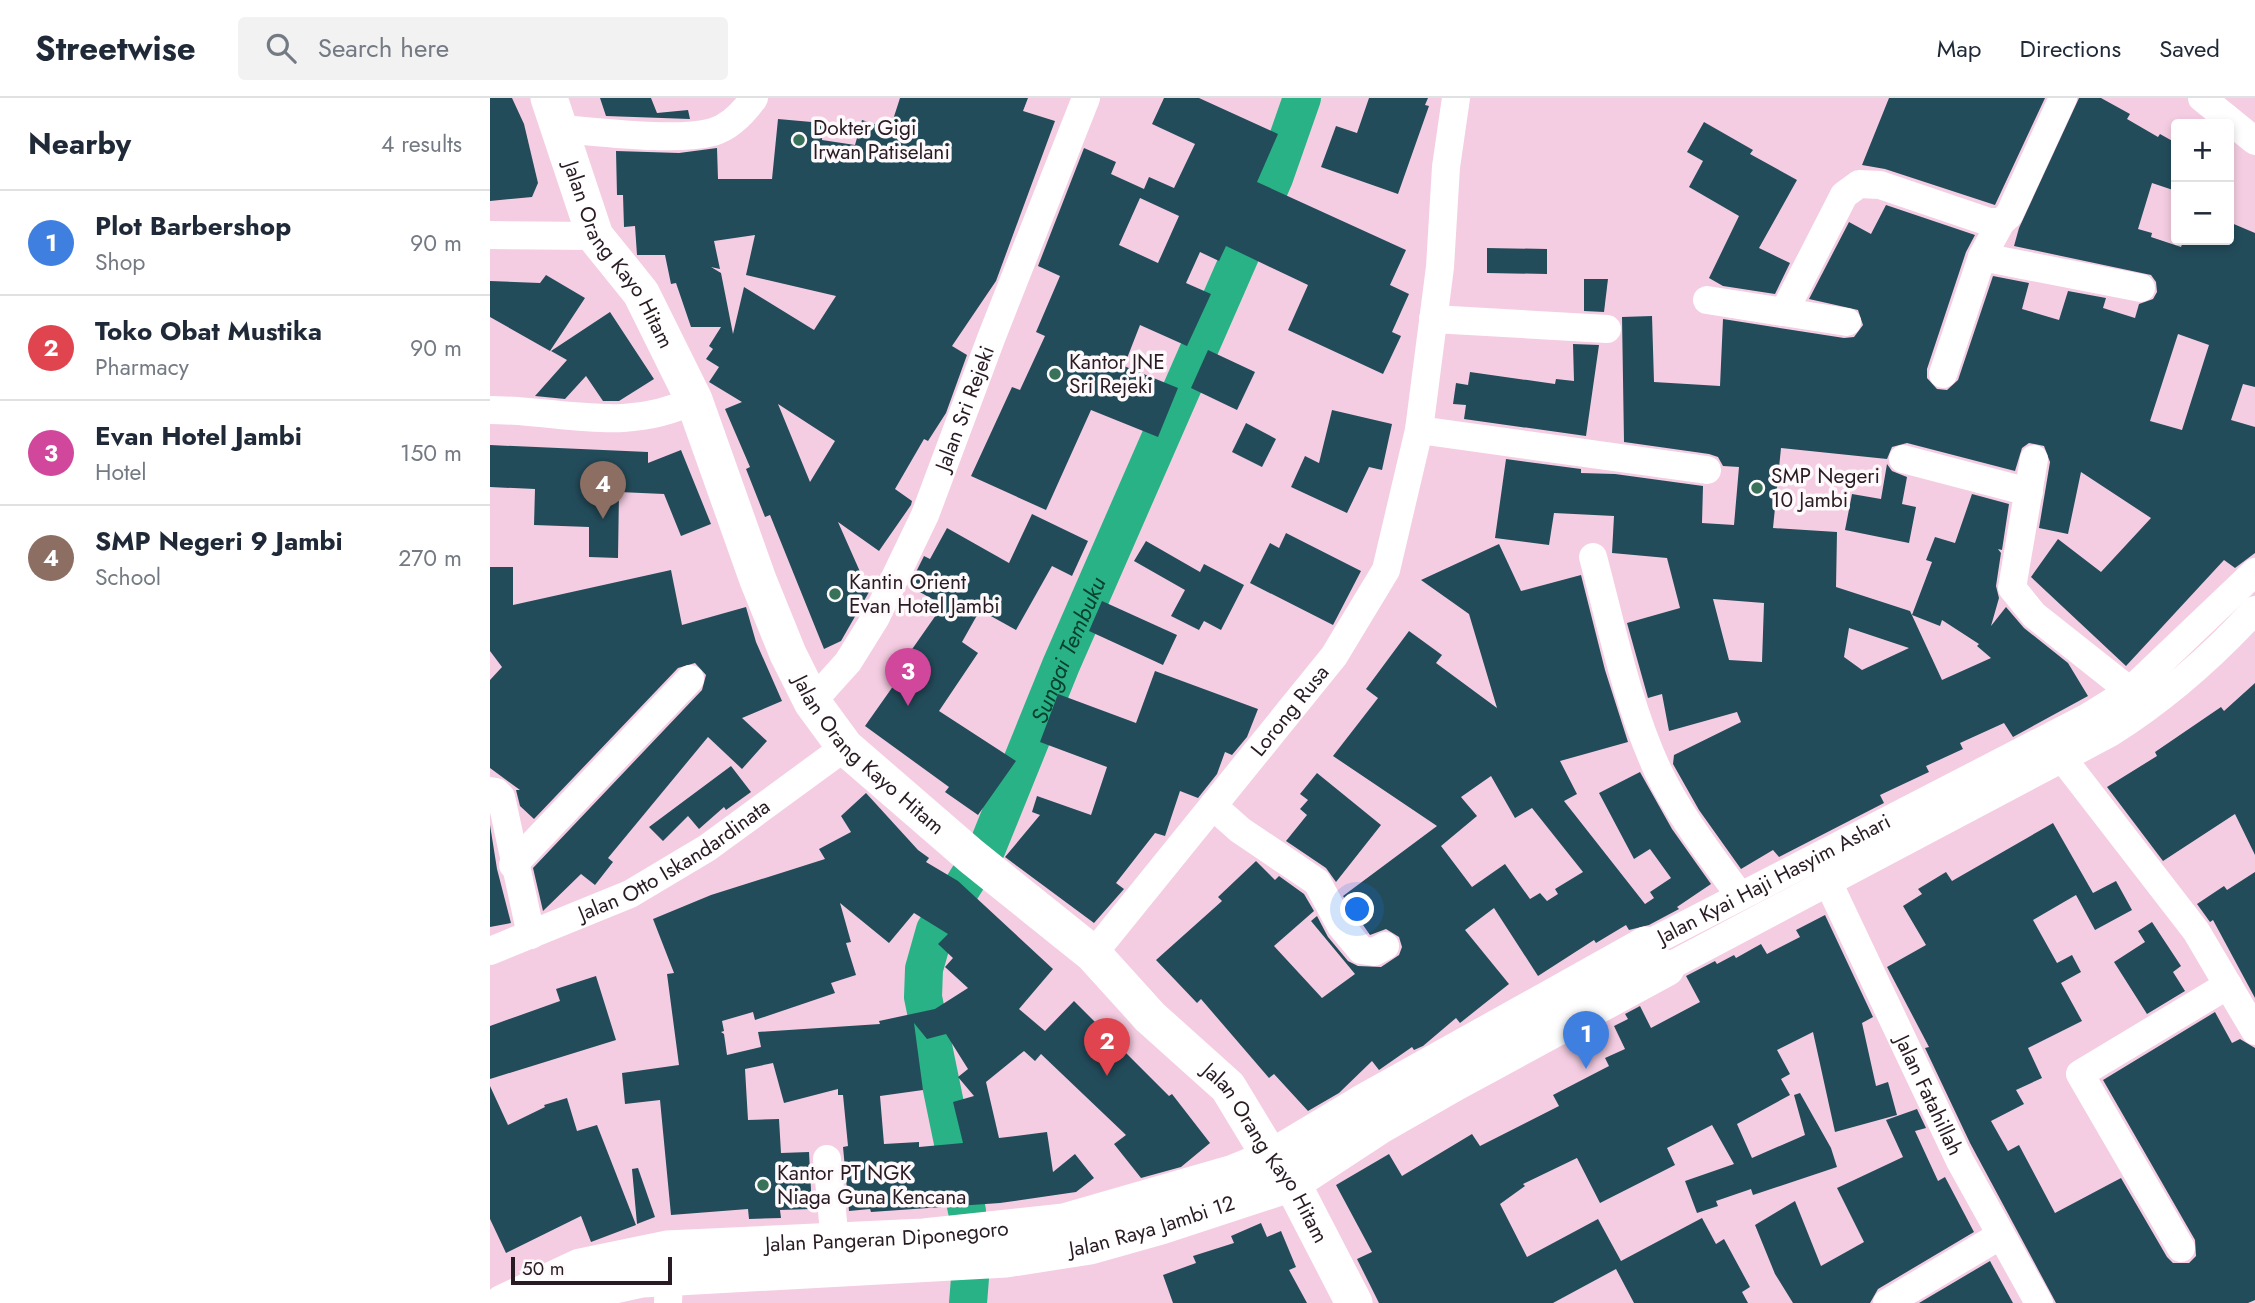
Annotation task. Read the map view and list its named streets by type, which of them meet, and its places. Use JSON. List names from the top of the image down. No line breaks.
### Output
{"streets":{"main road":["Jalan Orang Kayo Hitam","Jalan Raya Jambi 12","Jalan Pangeran Diponegoro"],"street":["Jalan Sri Rejeki","Lorong Rusa","Jalan Otto Iskandardinata","Jalan Kyai Haji Hasyim Ashari","Jalan Fatahillah"]},"crossings":[["Jalan Orang Kayo Hitam","Jalan Sri Rejeki"],["Jalan Orang Kayo Hitam","Lorong Rusa"],["Jalan Orang Kayo Hitam","Jalan Otto Iskandardinata"],["Jalan Orang Kayo Hitam","Jalan Raya Jambi 12"],["Jalan Orang Kayo Hitam","Jalan Pangeran Diponegoro"],["Jalan Kyai Haji Hasyim Ashari","Jalan Fatahillah"],["Jalan Raya Jambi 12","Jalan Pangeran Diponegoro"]],"water":["Sungai Tembuku"],"places":["Dokter Gigi Irwan Patiselani","Kantor JNE Sri Rejeki","SMP Negeri 10 Jambi","Kantin Orient Evan Hotel Jambi","Kantor PT NGK Niaga Guna Kencana"],"scale_bar":"50 m","page":{"header":"Streetwise","search":"Search here","nav":["Map","Directions","Saved"],"heading":["Nearby","4 results"],"map_buttons":["+","−"],"list":[{"mark":"1","name":"Plot Barbershop","note":"Shop","value":"90 m"},{"mark":"2","name":"Toko Obat Mustika","note":"Pharmacy","value":"90 m"},{"mark":"3","name":"Evan Hotel Jambi","note":"Hotel","value":"150 m"},{"mark":"4","name":"SMP Negeri 9 Jambi","note":"School","value":"270 m"}],"pins":["4","3","1","2"],"scale":"50 m"}}
